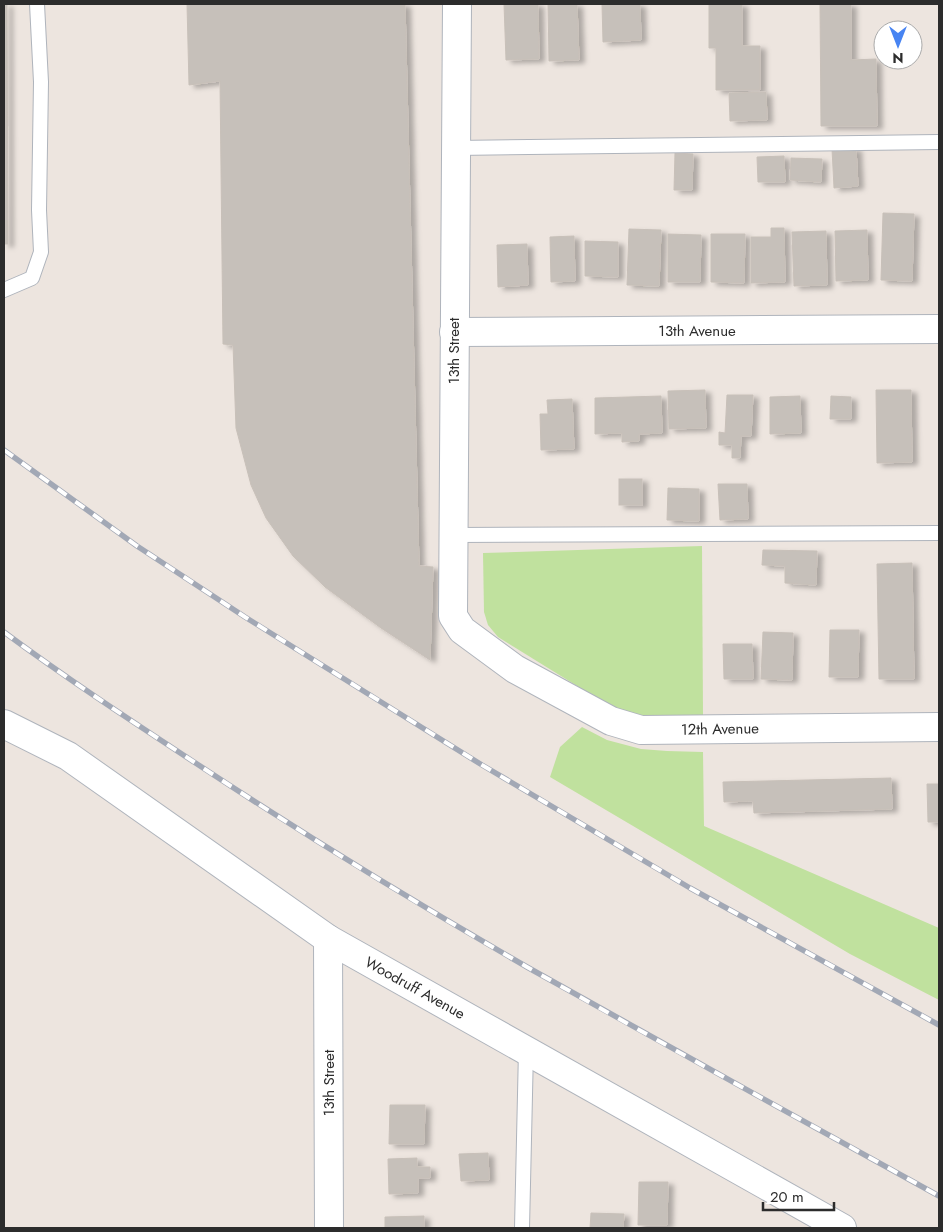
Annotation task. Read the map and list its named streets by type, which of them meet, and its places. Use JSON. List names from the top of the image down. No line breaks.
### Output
{"streets":{"street":["13th Avenue","13th Street","12th Avenue","Woodruff Avenue"]},"crossings":[["13th Avenue","13th Street"],["13th Street","12th Avenue"],["13th Street","Woodruff Avenue"]],"scale_bar":"20 m","north":"bottom"}
